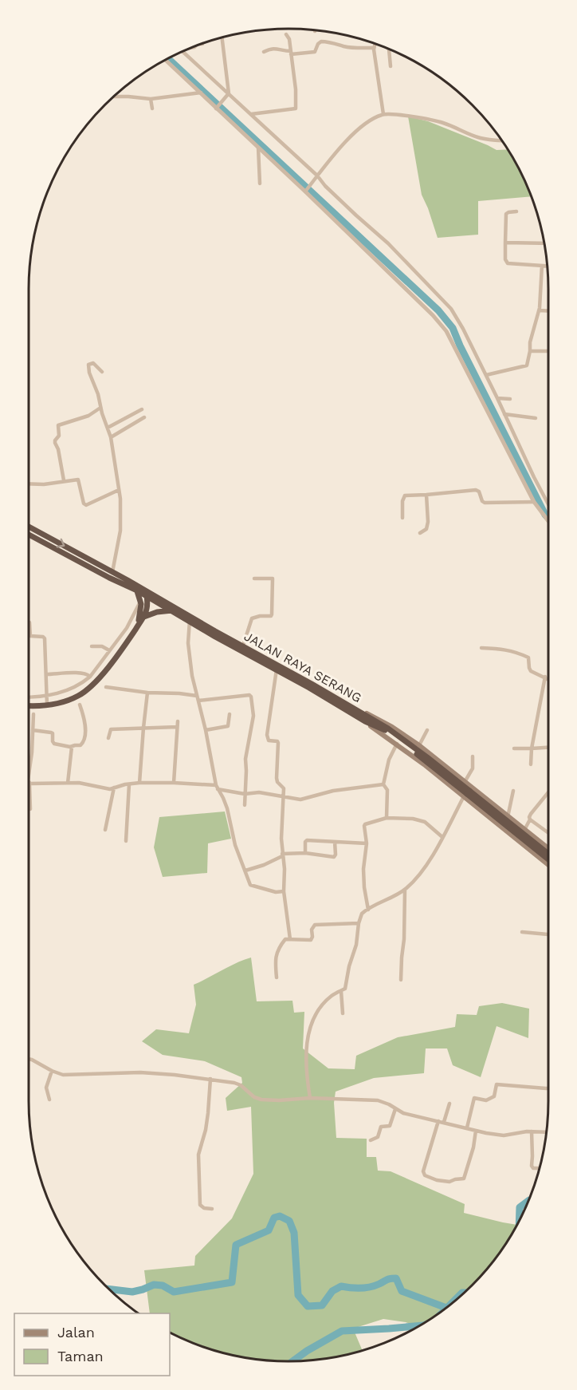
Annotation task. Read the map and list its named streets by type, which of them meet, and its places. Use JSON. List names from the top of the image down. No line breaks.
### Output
{"streets":{"highway":["JALAN RAYA SERANG"]},"legend":["Jalan","Taman"]}
